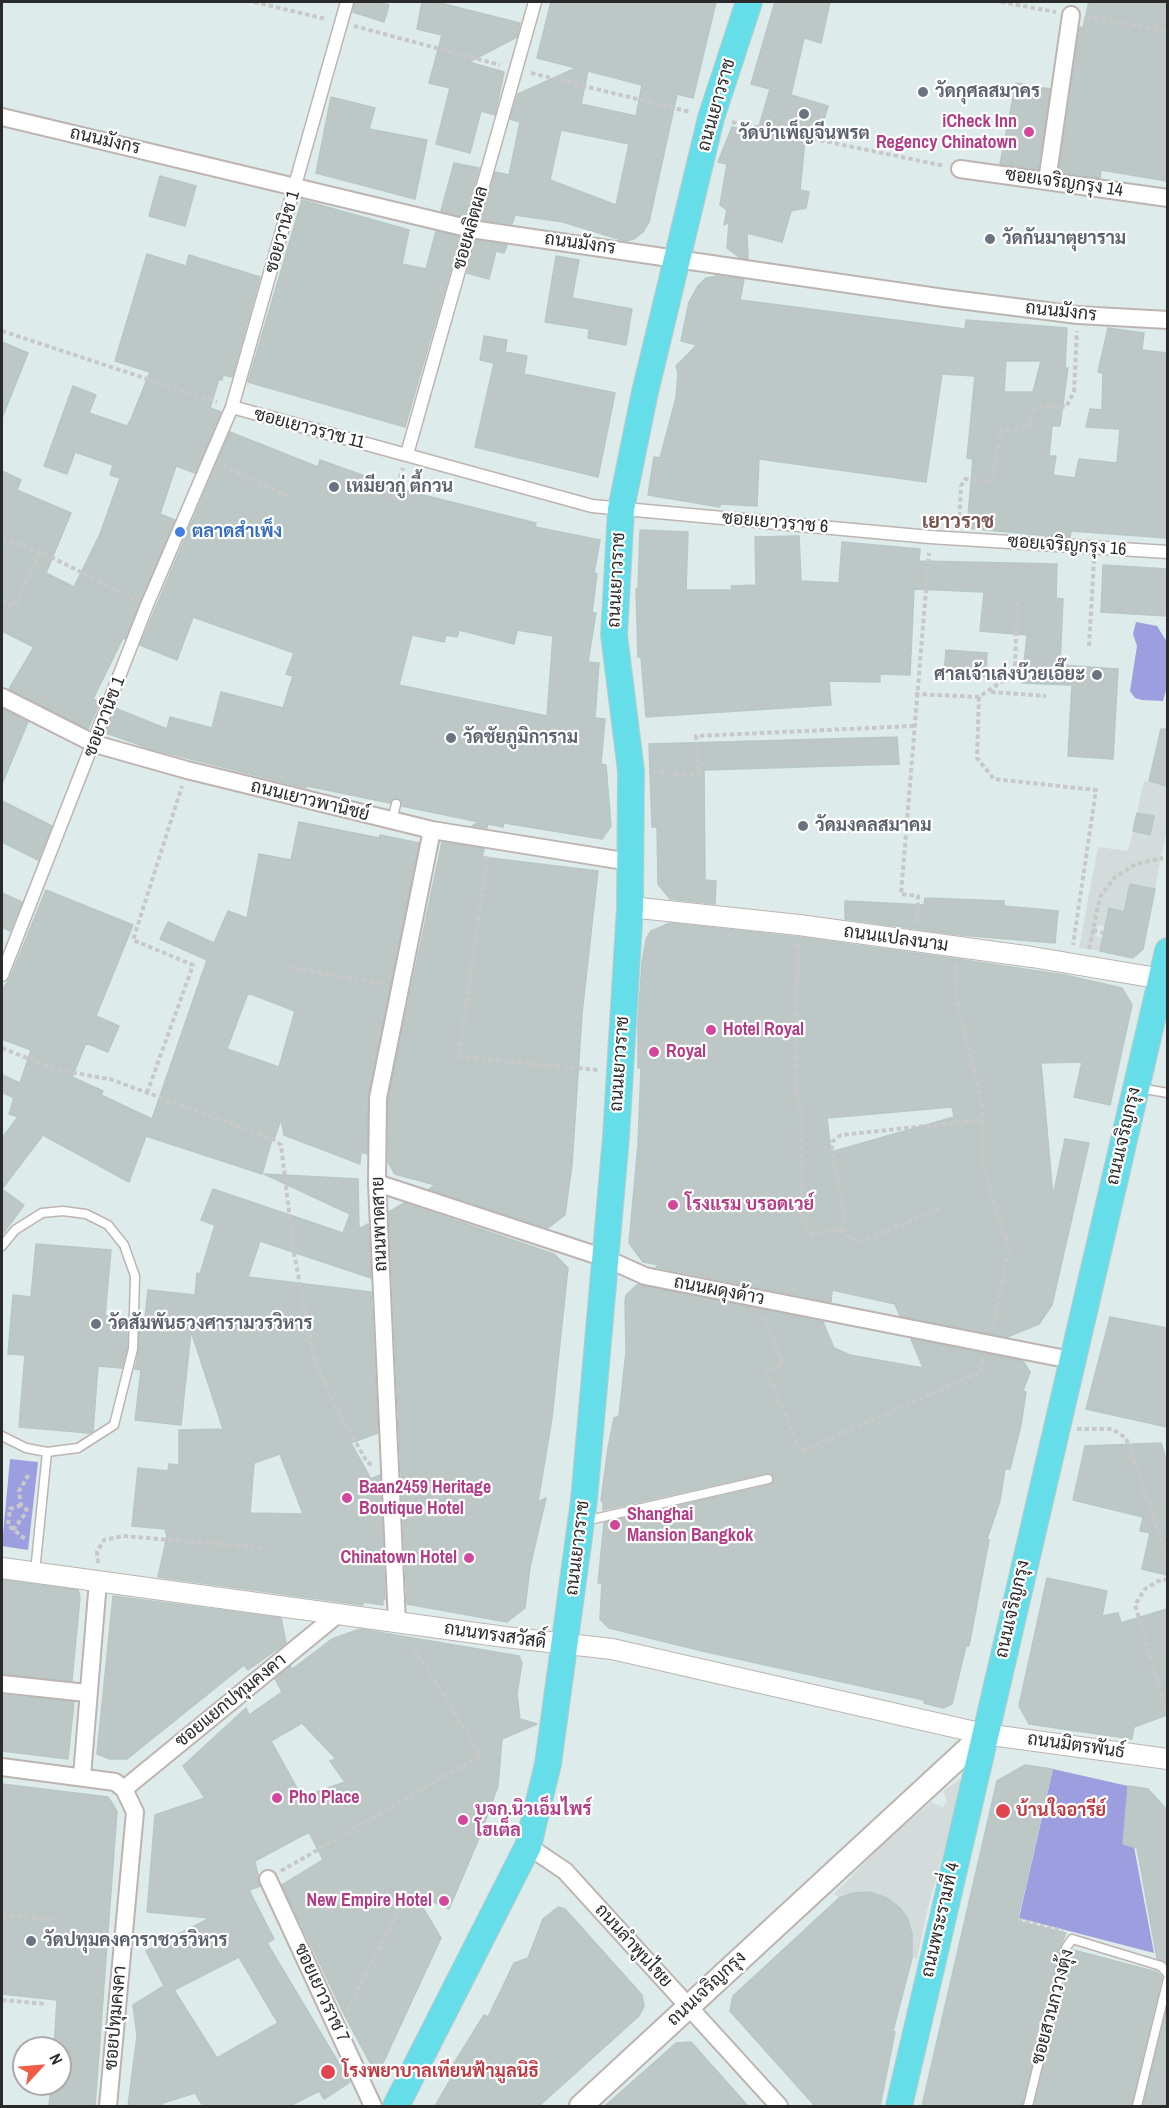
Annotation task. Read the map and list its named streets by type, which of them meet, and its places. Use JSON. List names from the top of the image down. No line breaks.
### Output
{"streets":{"main road":["ถนนเยาวราช","ถนนเจริญกรุง","ถนนพระรามที่ 4"],"street":["ถนนมังกร","ซอยเจริญกรุง 14","ซอยผลิตผล","ซอยวานิช 1","ซอยเยาวราช 11","ซอยเยาวราช 6","ซอยเจริญกรุง 16","ถนนเยาวพานิชย์","ถนนแปลงนาม","ถนนพาดสาย","ถนนผดุงด้าว","ถนนทรงสวัสดิ์","ซอยแยกปทุมคงคา","ถนนมิตรพันธ์","ถนนลำพูนไชย","ซอยเยาวราช 7","ซอยปทุมคงคา"],"lane":["ซอยสวนกวางตุ้ง"]},"crossings":[["ถนนเยาวราช","ถนนมังกร"],["ถนนเยาวราช","ซอยเยาวราช 11"],["ถนนเยาวราช","ซอยเยาวราช 6"],["ถนนเยาวราช","ถนนเยาวพานิชย์"],["ถนนเยาวราช","ถนนแปลงนาม"],["ถนนเยาวราช","ถนนผดุงด้าว"],["ถนนเยาวราช","ถนนทรงสวัสดิ์"],["ถนนเยาวราช","ถนนลำพูนไชย"],["ถนนมังกร","ซอยผลิตผล"],["ถนนมังกร","ซอยวานิช 1"],["ซอยผลิตผล","ซอยเยาวราช 11"],["ซอยวานิช 1","ซอยเยาวราช 11"],["ซอยวานิช 1","ถนนเยาวพานิชย์"],["ซอยเยาวราช 11","ซอยเยาวราช 6"],["ซอยเยาวราช 6","ซอยเจริญกรุง 16"],["ถนนเยาวพานิชย์","ถนนพาดสาย"],["ถนนแปลงนาม","ถนนเจริญกรุง"],["ถนนเจริญกรุง","ถนนผดุงด้าว"],["ถนนเจริญกรุง","ถนนทรงสวัสดิ์"],["ถนนเจริญกรุง","ถนนมิตรพันธ์"],["ถนนเจริญกรุง","ถนนพระรามที่ 4"],["ถนนเจริญกรุง","ถนนลำพูนไชย"],["ถนนพาดสาย","ถนนผดุงด้าว"],["ถนนพาดสาย","ถนนทรงสวัสดิ์"],["ถนนทรงสวัสดิ์","ซอยแยกปทุมคงคา"],["ถนนทรงสวัสดิ์","ถนนมิตรพันธ์"],["ถนนทรงสวัสดิ์","ถนนพระรามที่ 4"],["ซอยแยกปทุมคงคา","ซอยปทุมคงคา"],["ถนนมิตรพันธ์","ถนนพระรามที่ 4"]],"districts":["เยาวราช"],"places":["วัดกุศลสมาคร","วัดบำเพ็ญจีนพรต","iCheck Inn Regency Chinatown","วัดกันมาตุยาราม","เหมียวกู่ ตี้กวน","ตลาดสำเพ็ง","ศาลเจ้าเล่งบ๊วยเอี๊ยะ","วัดชัยภูมิการาม","วัดมงคลสมาคม","Hotel Royal","Royal","โรงแรม บรอดเวย์","วัดสัมพันธวงศารามวรวิหาร","Baan2459 Heritage Boutique Hotel","Shanghai Mansion Bangkok","Chinatown Hotel","Pho Place","บ้านใจอารีย์","บจก.นิวเอ็มไพร์ โฮเต็ล","New Empire Hotel","วัดปทุมคงคาราชวรวิหาร","โรงพยาบาลเทียนฟ้ามูลนิธิ"],"north":"top right"}
